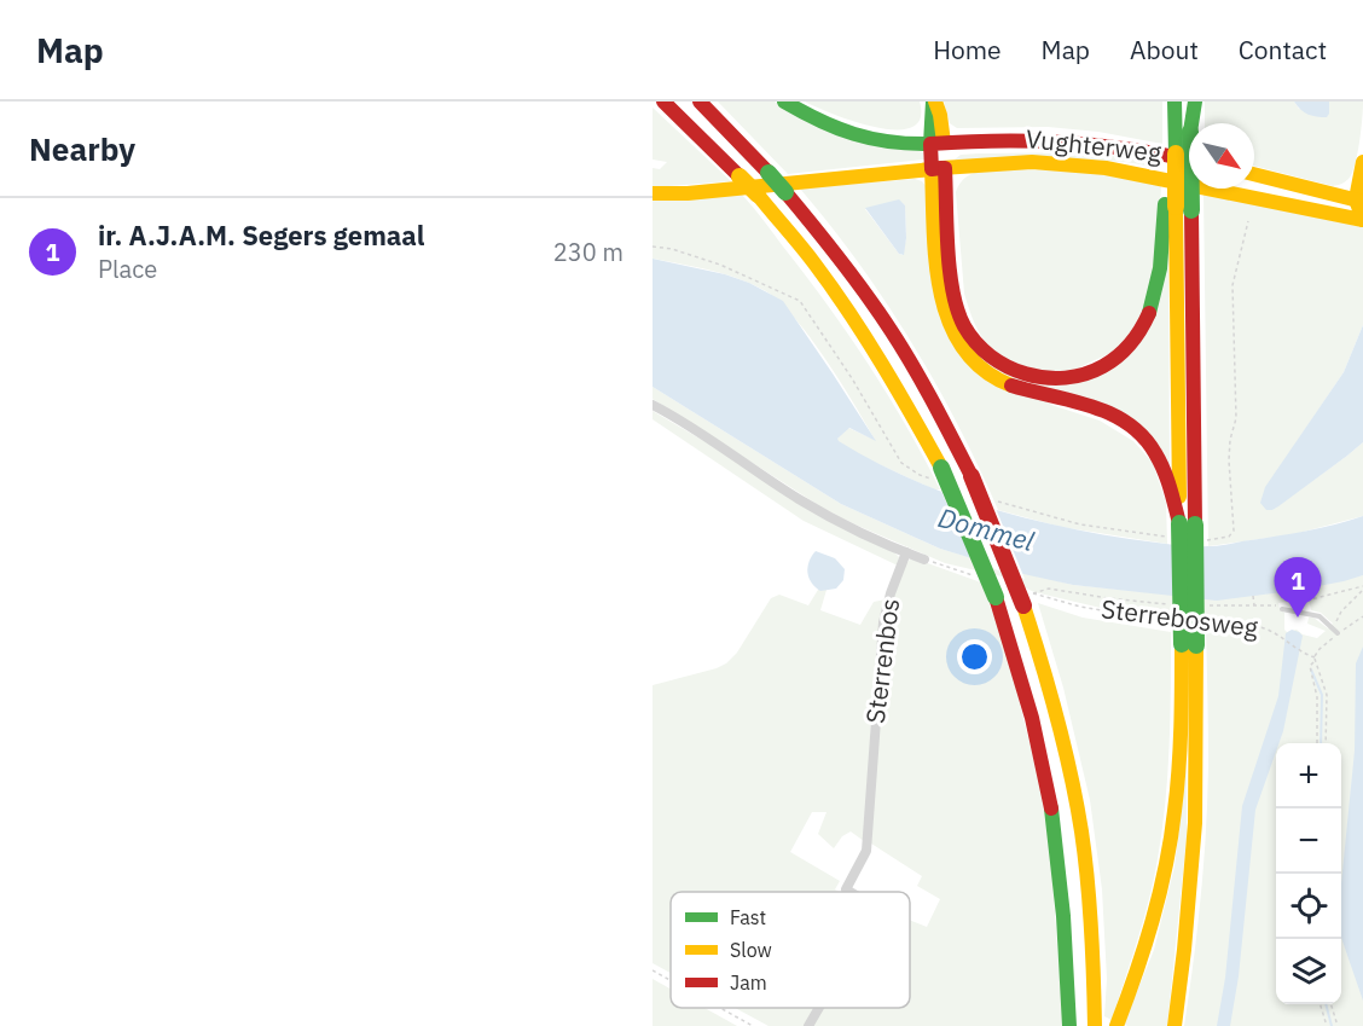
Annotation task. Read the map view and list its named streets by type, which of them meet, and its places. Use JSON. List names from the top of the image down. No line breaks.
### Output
{"streets":{"main road":["Vughterweg"],"street":["Sterrenbos"],"path":["Sterrebosweg"]},"water":["Dommel"],"legend":["Fast","Slow","Jam"],"north":"bottom right","page":{"header":"Map","nav":["Home","Map","About","Contact"],"heading":"Nearby","list":[{"mark":"1","name":"ir. A.J.A.M. Segers gemaal","note":"Place","value":"230 m"}],"pins":"1","map_buttons":["+","−"]}}
